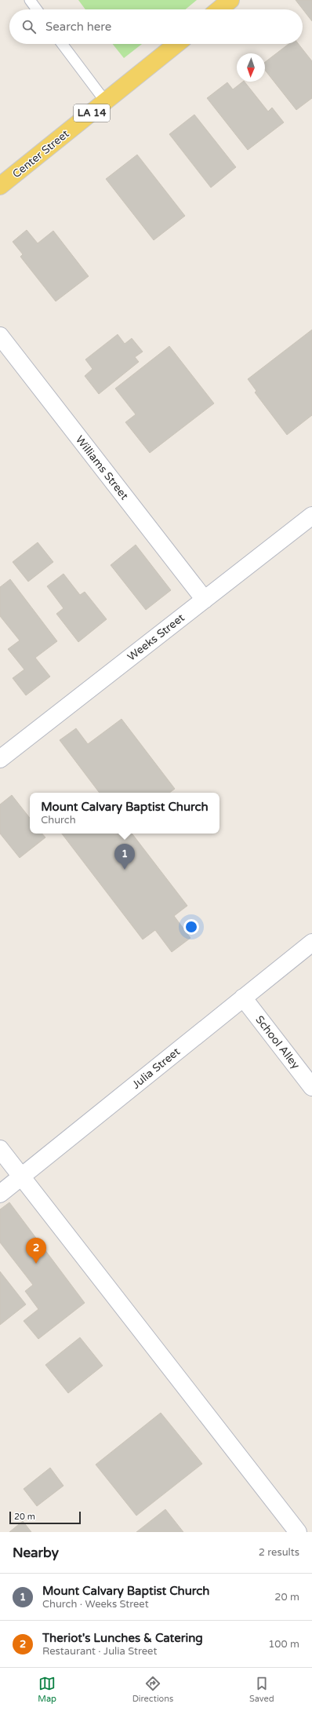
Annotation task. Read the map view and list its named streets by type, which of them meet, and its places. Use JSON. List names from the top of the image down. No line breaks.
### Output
{"streets":{"main road":["LA 14","Center Street"],"street":["Williams Street","Weeks Street","School Alley","Julia Street"]},"crossings":[["Williams Street","Weeks Street"],["School Alley","Julia Street"]],"scale_bar":"20 m","north":"bottom","page":{"search":"Search here","popup":["Mount Calvary Baptist Church","Church"],"pins":["1","2"],"scale":"20 m","heading":["Nearby","2 results"],"list":[{"mark":"1","name":"Mount Calvary Baptist Church","note":"Church · Weeks Street","value":"20 m"},{"mark":"2","name":"Theriot's Lunches & Catering","note":"Restaurant · Julia Street","value":"100 m"}],"nav":["Map","Directions","Saved"]}}
